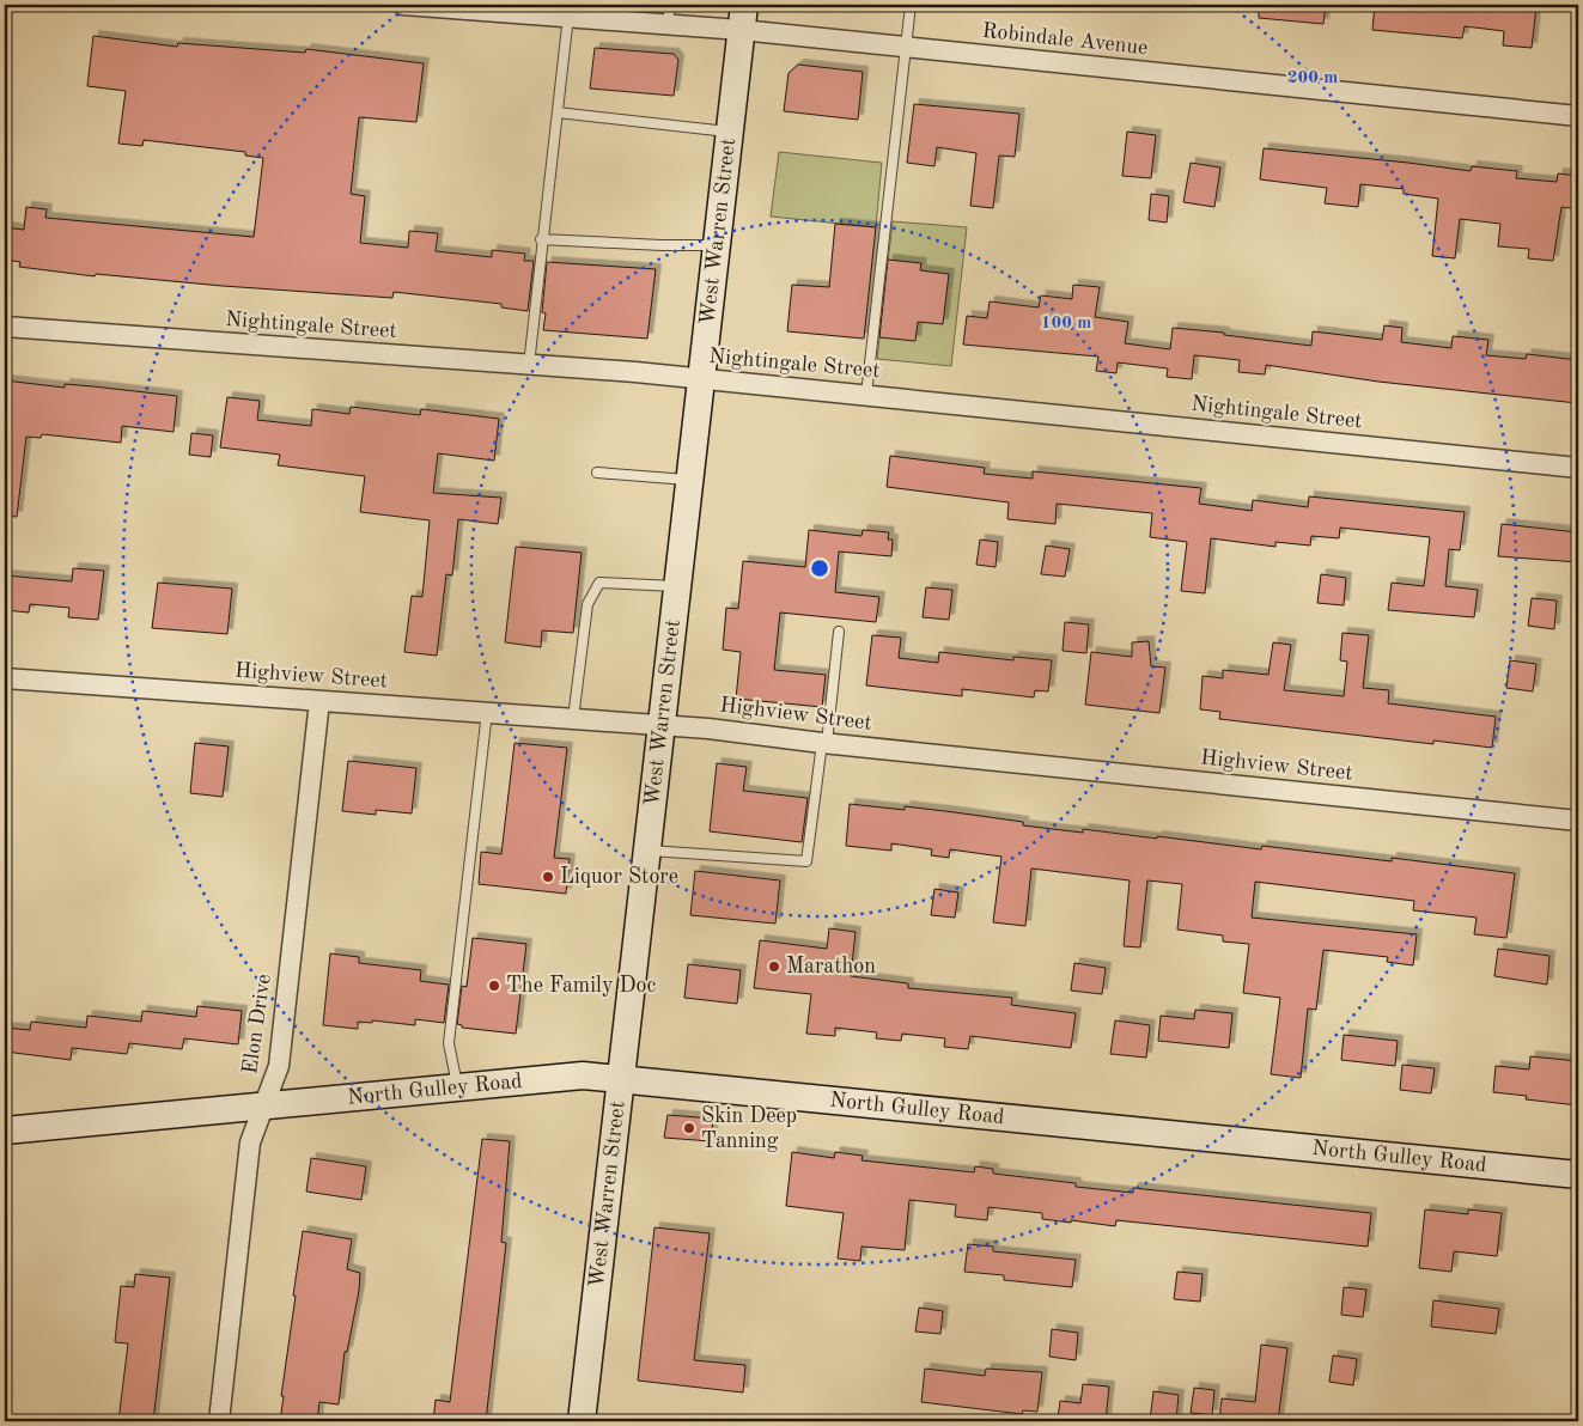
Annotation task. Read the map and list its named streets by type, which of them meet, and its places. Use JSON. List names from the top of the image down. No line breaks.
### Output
{"streets":{"street":["Robindale Avenue","West Warren Street","Nightingale Street","Highview Street","Elon Drive","North Gulley Road"]},"crossings":[["Robindale Avenue","West Warren Street"],["West Warren Street","Nightingale Street"],["West Warren Street","Highview Street"],["West Warren Street","North Gulley Road"],["Highview Street","Elon Drive"],["Elon Drive","North Gulley Road"]],"places":["Liquor Store","Marathon","The Family Doc","Skin Deep Tanning"],"rings":["200 m","100 m"]}
